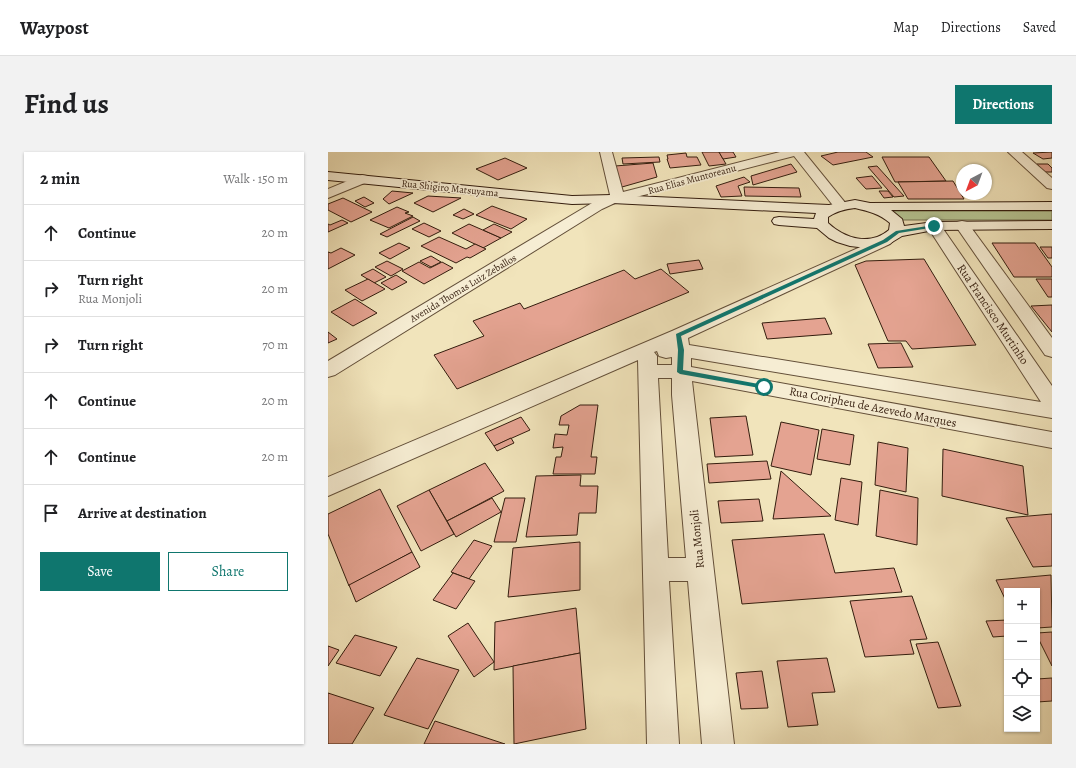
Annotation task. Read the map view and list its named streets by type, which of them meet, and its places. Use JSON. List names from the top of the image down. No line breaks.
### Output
{"streets":{"street":["Rua Elias Muntoreanu","Rua Shigiro Matsuyama","Avenida Thomas Luiz Zeballos","Rua Francisco Murtinho","Rua Coripheu de Azevedo Marques","Rua Monjoli"]},"crossings":[["Rua Elias Muntoreanu","Rua Shigiro Matsuyama"],["Rua Elias Muntoreanu","Avenida Thomas Luiz Zeballos"],["Rua Shigiro Matsuyama","Avenida Thomas Luiz Zeballos"],["Rua Coripheu de Azevedo Marques","Rua Monjoli"]],"north":"bottom left","page":{"header":"Waypost","nav":["Map","Directions","Saved"],"title":"Find us","buttons":["Directions",["Save","Share"]],"heading":["2 min","Walk · 150 m"],"list":[["Continue","20 m"],["Turn right","Rua Monjoli","20 m"],["Turn right","70 m"],["Continue","20 m"],["Continue","20 m"],"Arrive at destination"],"map_buttons":["+","−"]}}
